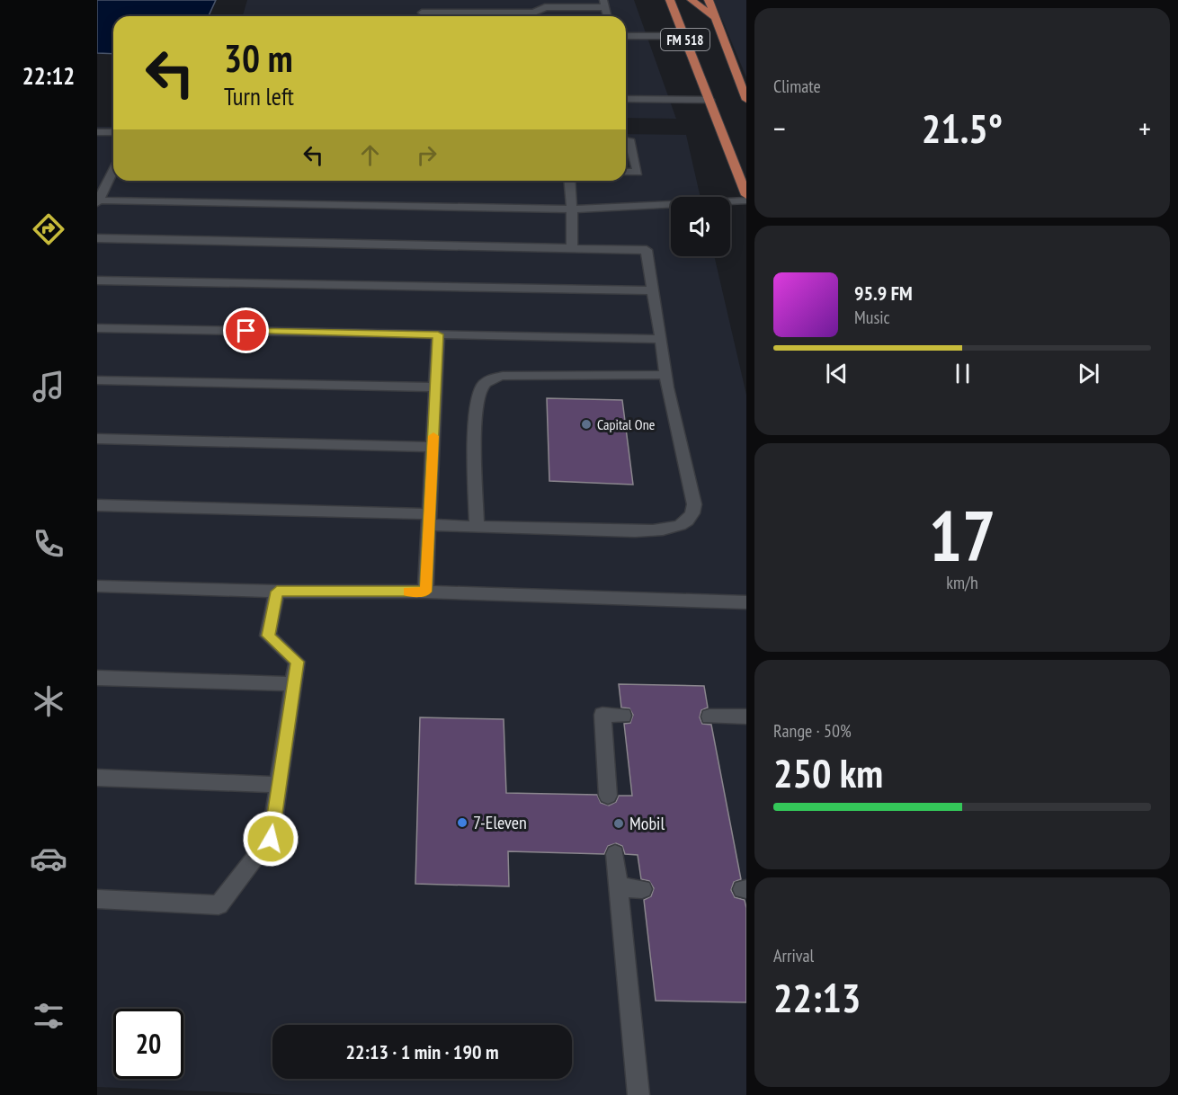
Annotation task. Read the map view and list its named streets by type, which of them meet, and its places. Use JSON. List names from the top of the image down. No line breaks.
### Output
{"streets":{"main road":["FM 518"]},"places":["Capital One","7-Eleven","Mobil"],"page":{"tabs":"22:12","tile":["Climate",["17","km/h"],["Range · 50%","250 km"],["Arrival","22:13"]],"turn":["30 m","Turn left"],"heat":["−","21.5°","+"],"song":["95.9 FM","Music"],"limit":"20","trip":"22:13 · 1 min · 190 m"}}
